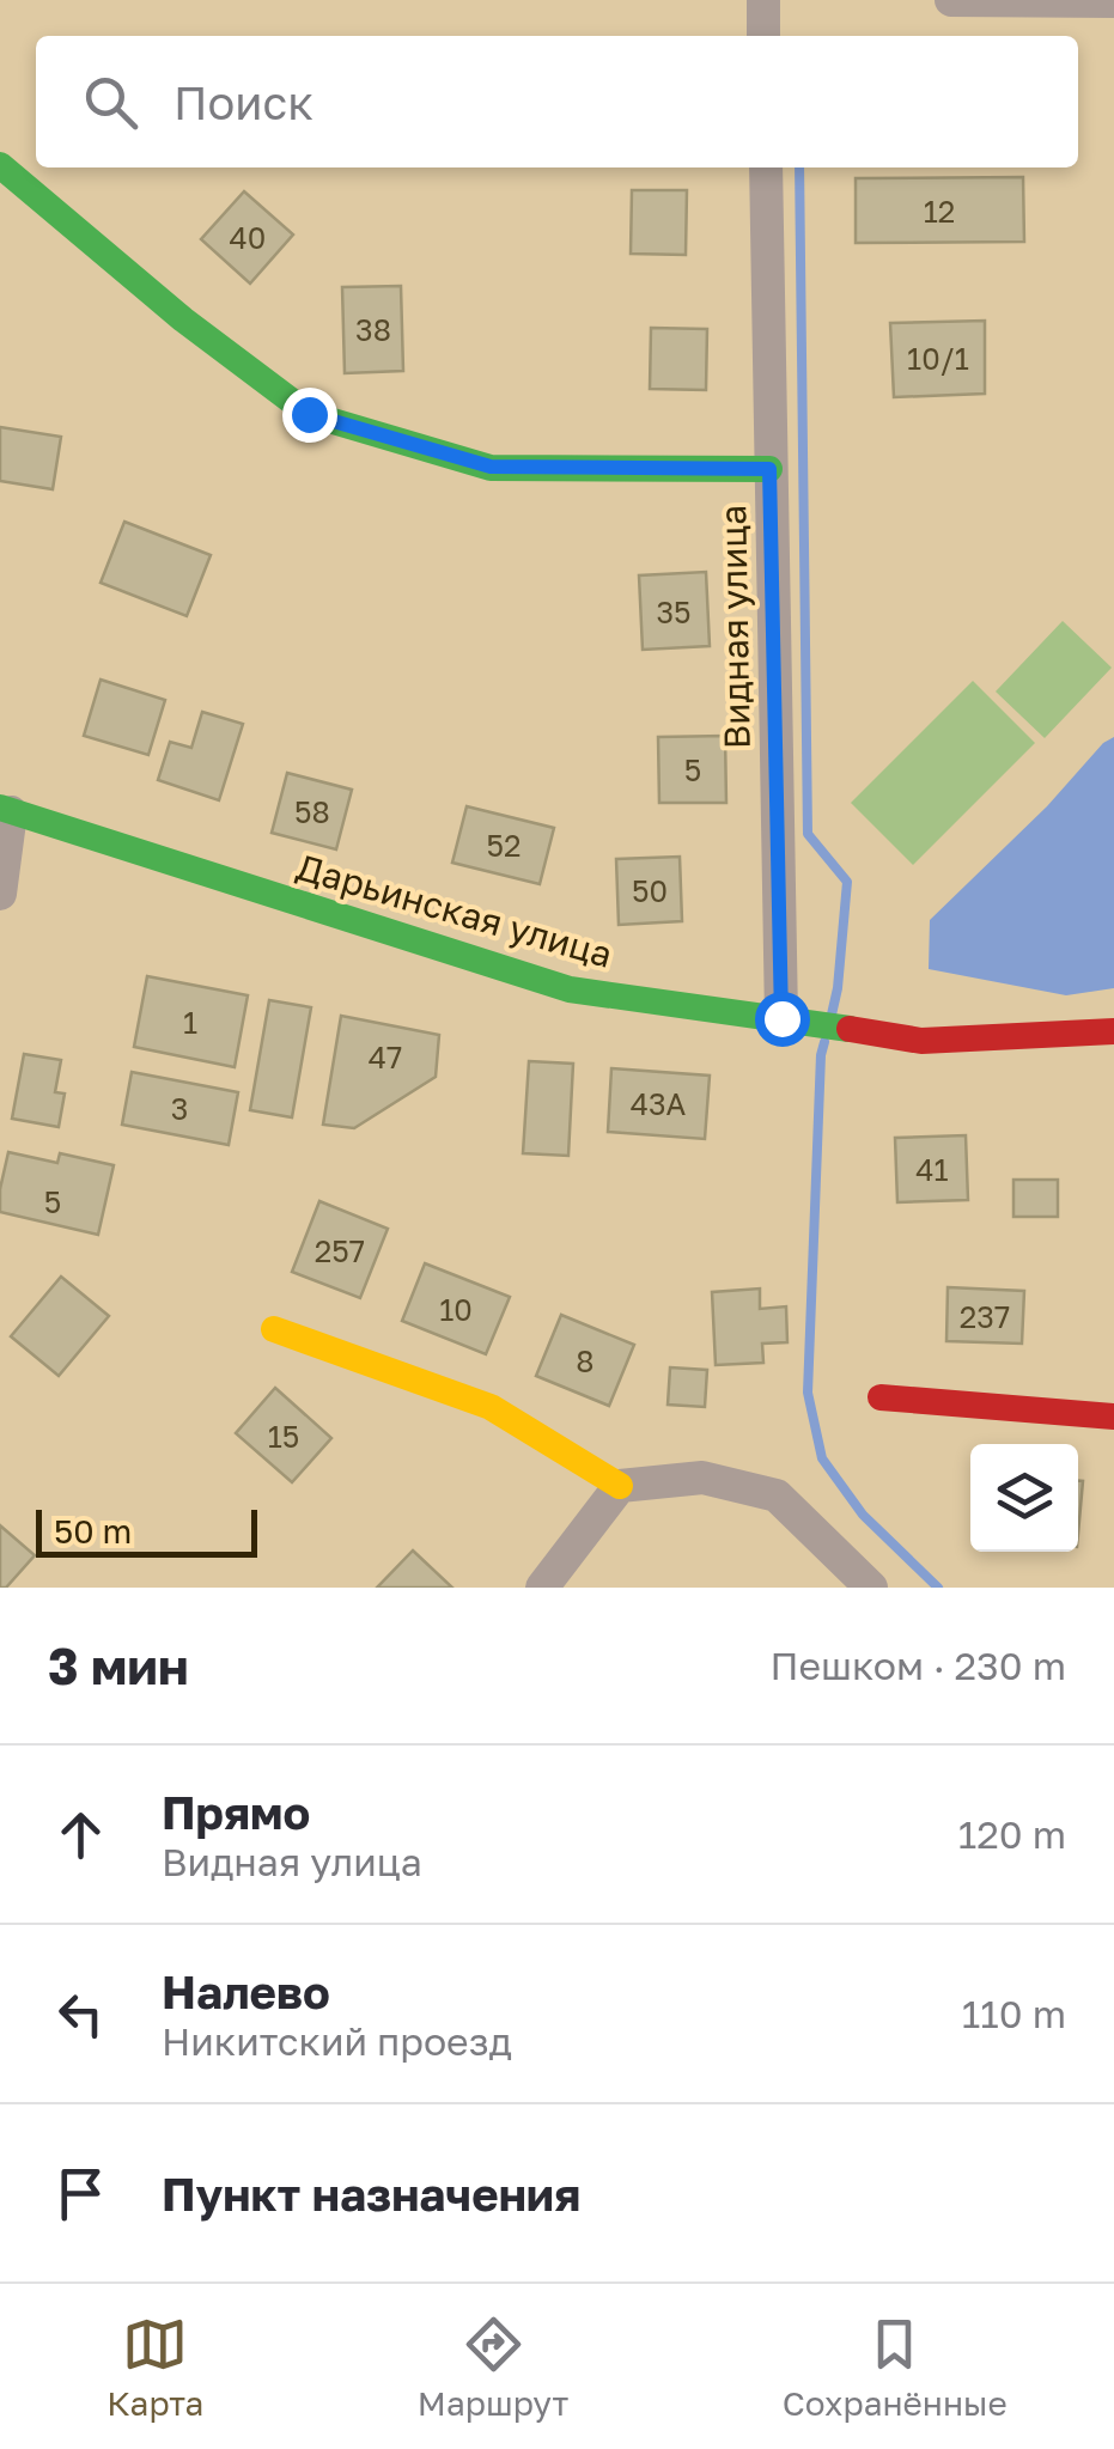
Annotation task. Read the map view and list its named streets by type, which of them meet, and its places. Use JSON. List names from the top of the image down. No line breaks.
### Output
{"streets":{"street":["Видная улица","Дарьинская улица"]},"crossings":[["Видная улица","Дарьинская улица"]],"house_numbers":["12","40","38","10/1","35","5","58","52","50","1","47","43А","3","41","5","257","10","237","8","15"],"scale_bar":"50 m","page":{"search":"Поиск","scale":"50 m","heading":["3 мин","Пешком · 230 m"],"list":[["Прямо","Видная улица","120 m"],["Налево","Никитский проезд","110 m"],"Пункт назначения"],"nav":["Карта","Маршрут","Сохранённые"]}}
